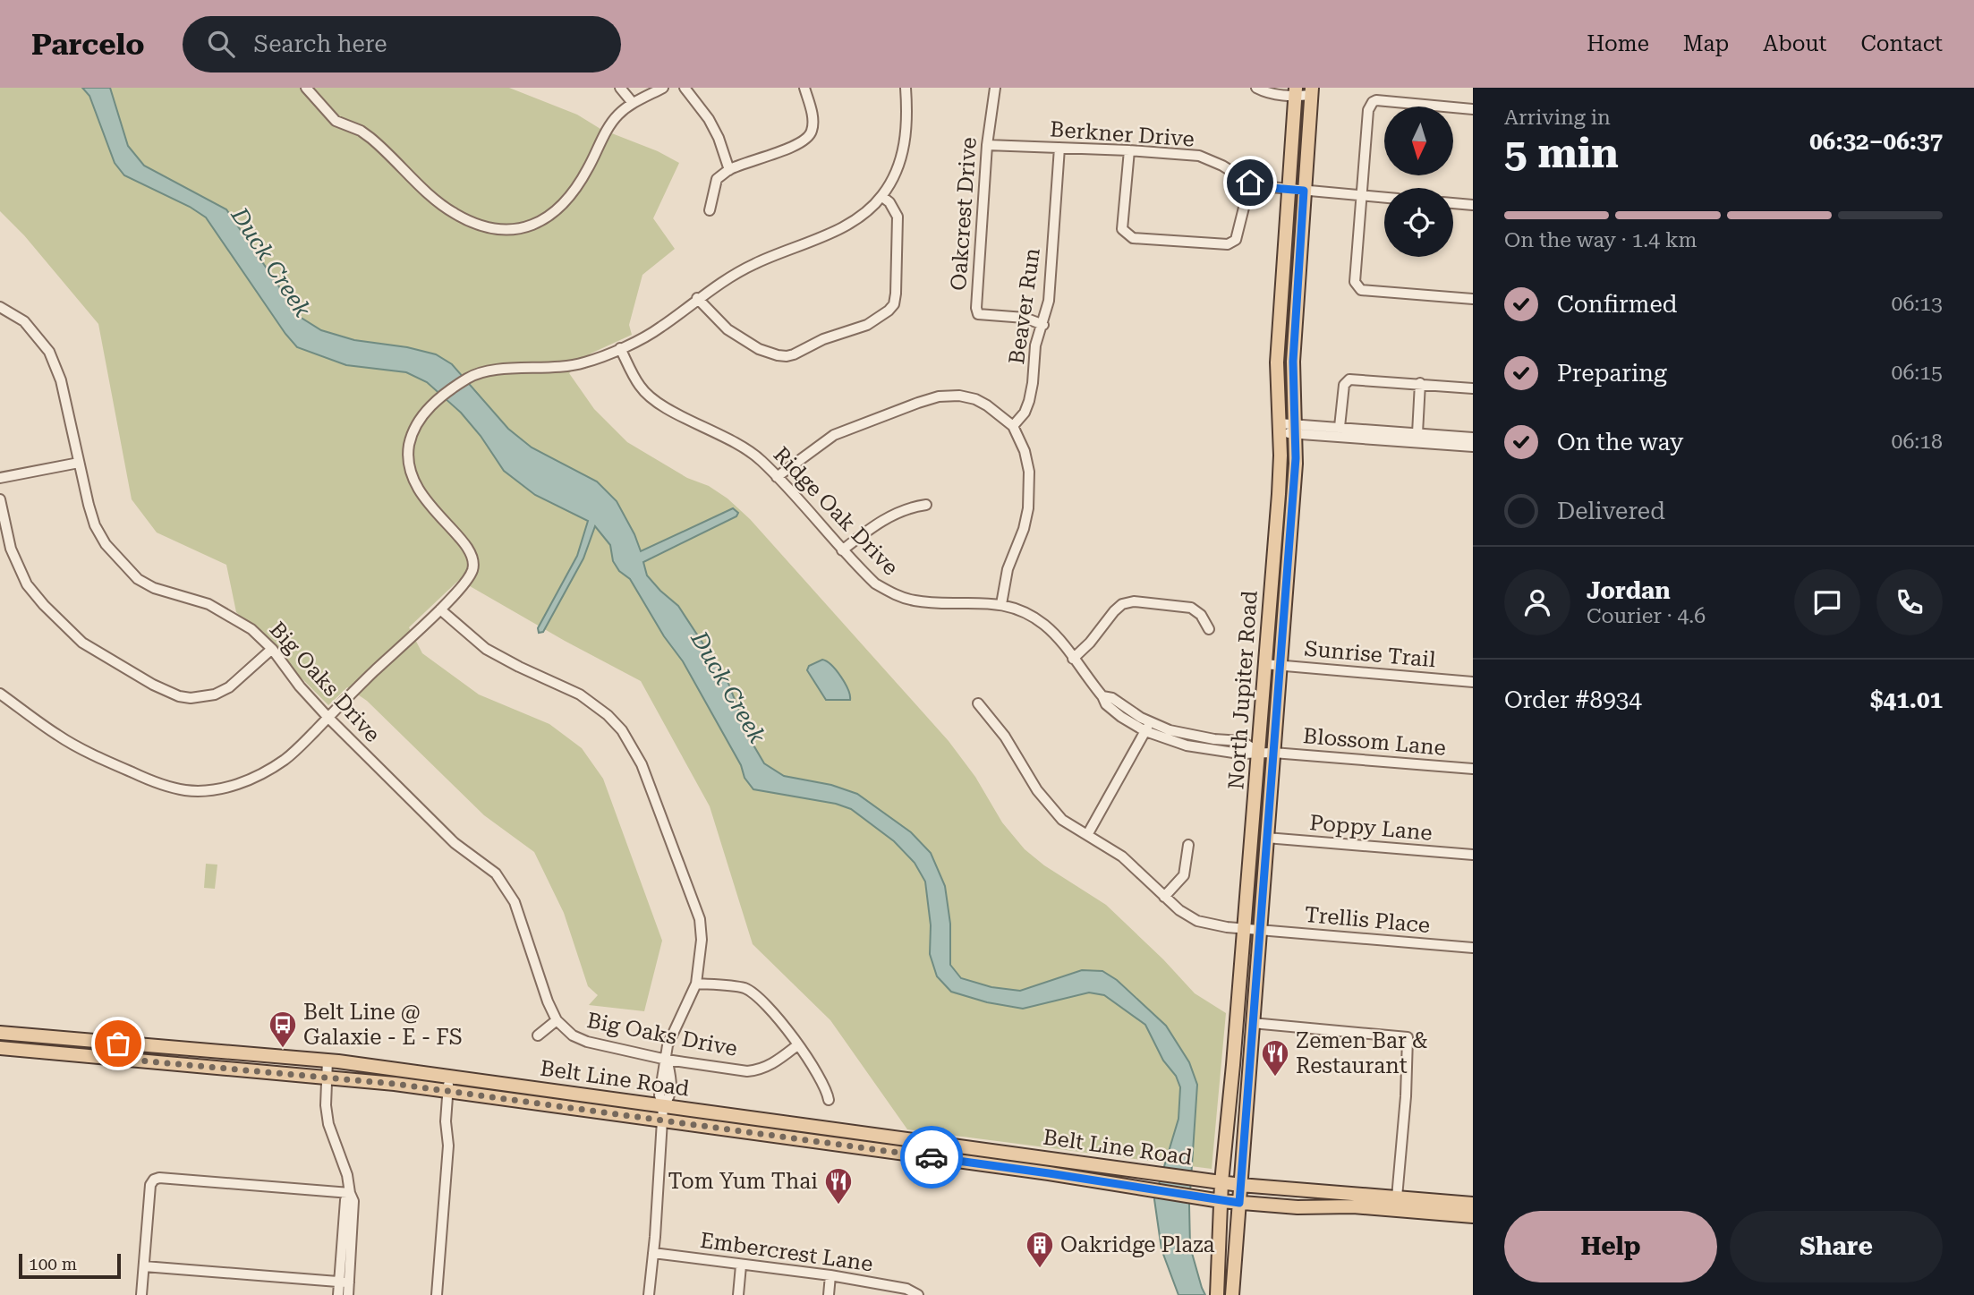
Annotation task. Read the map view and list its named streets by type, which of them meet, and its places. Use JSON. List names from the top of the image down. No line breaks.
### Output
{"streets":{"main road":["North Jupiter Road","Belt Line Road"],"street":["Berkner Drive","Oakcrest Drive","Beaver Run","Ridge Oak Drive","Sunrise Trail","Big Oaks Drive","Blossom Lane","Poppy Lane","Trellis Place","Embercrest Lane"]},"crossings":[["Berkner Drive","Oakcrest Drive"],["Berkner Drive","Beaver Run"],["Berkner Drive","North Jupiter Road"],["Oakcrest Drive","Beaver Run"],["Ridge Oak Drive","North Jupiter Road"],["Ridge Oak Drive","Blossom Lane"],["Sunrise Trail","North Jupiter Road"],["North Jupiter Road","Blossom Lane"],["North Jupiter Road","Poppy Lane"],["North Jupiter Road","Trellis Place"],["North Jupiter Road","Belt Line Road"]],"water":["Duck Creek"],"places":{"bus stop":["Belt Line @ Galaxie - E - FS"],"restaurant":["Zemen Bar & Restaurant","Tom Yum Thai"],"building":["Oakridge Plaza"]},"scale_bar":"100 m","north":"bottom","page":{"header":"Parcelo","search":"Search here","nav":["Home","Map","About","Contact"],"heading":["5 min","Arriving in","06:32–06:37"],"panel":["Jordan","Courier · 4.6","Order #8934","$41.01"],"bar":"On the way · 1.4 km","list":[["Confirmed","06:13"],["Preparing","06:15"],["On the way","06:18"],"Delivered"],"buttons":["Help","Share"],"scale":"100 m"}}
